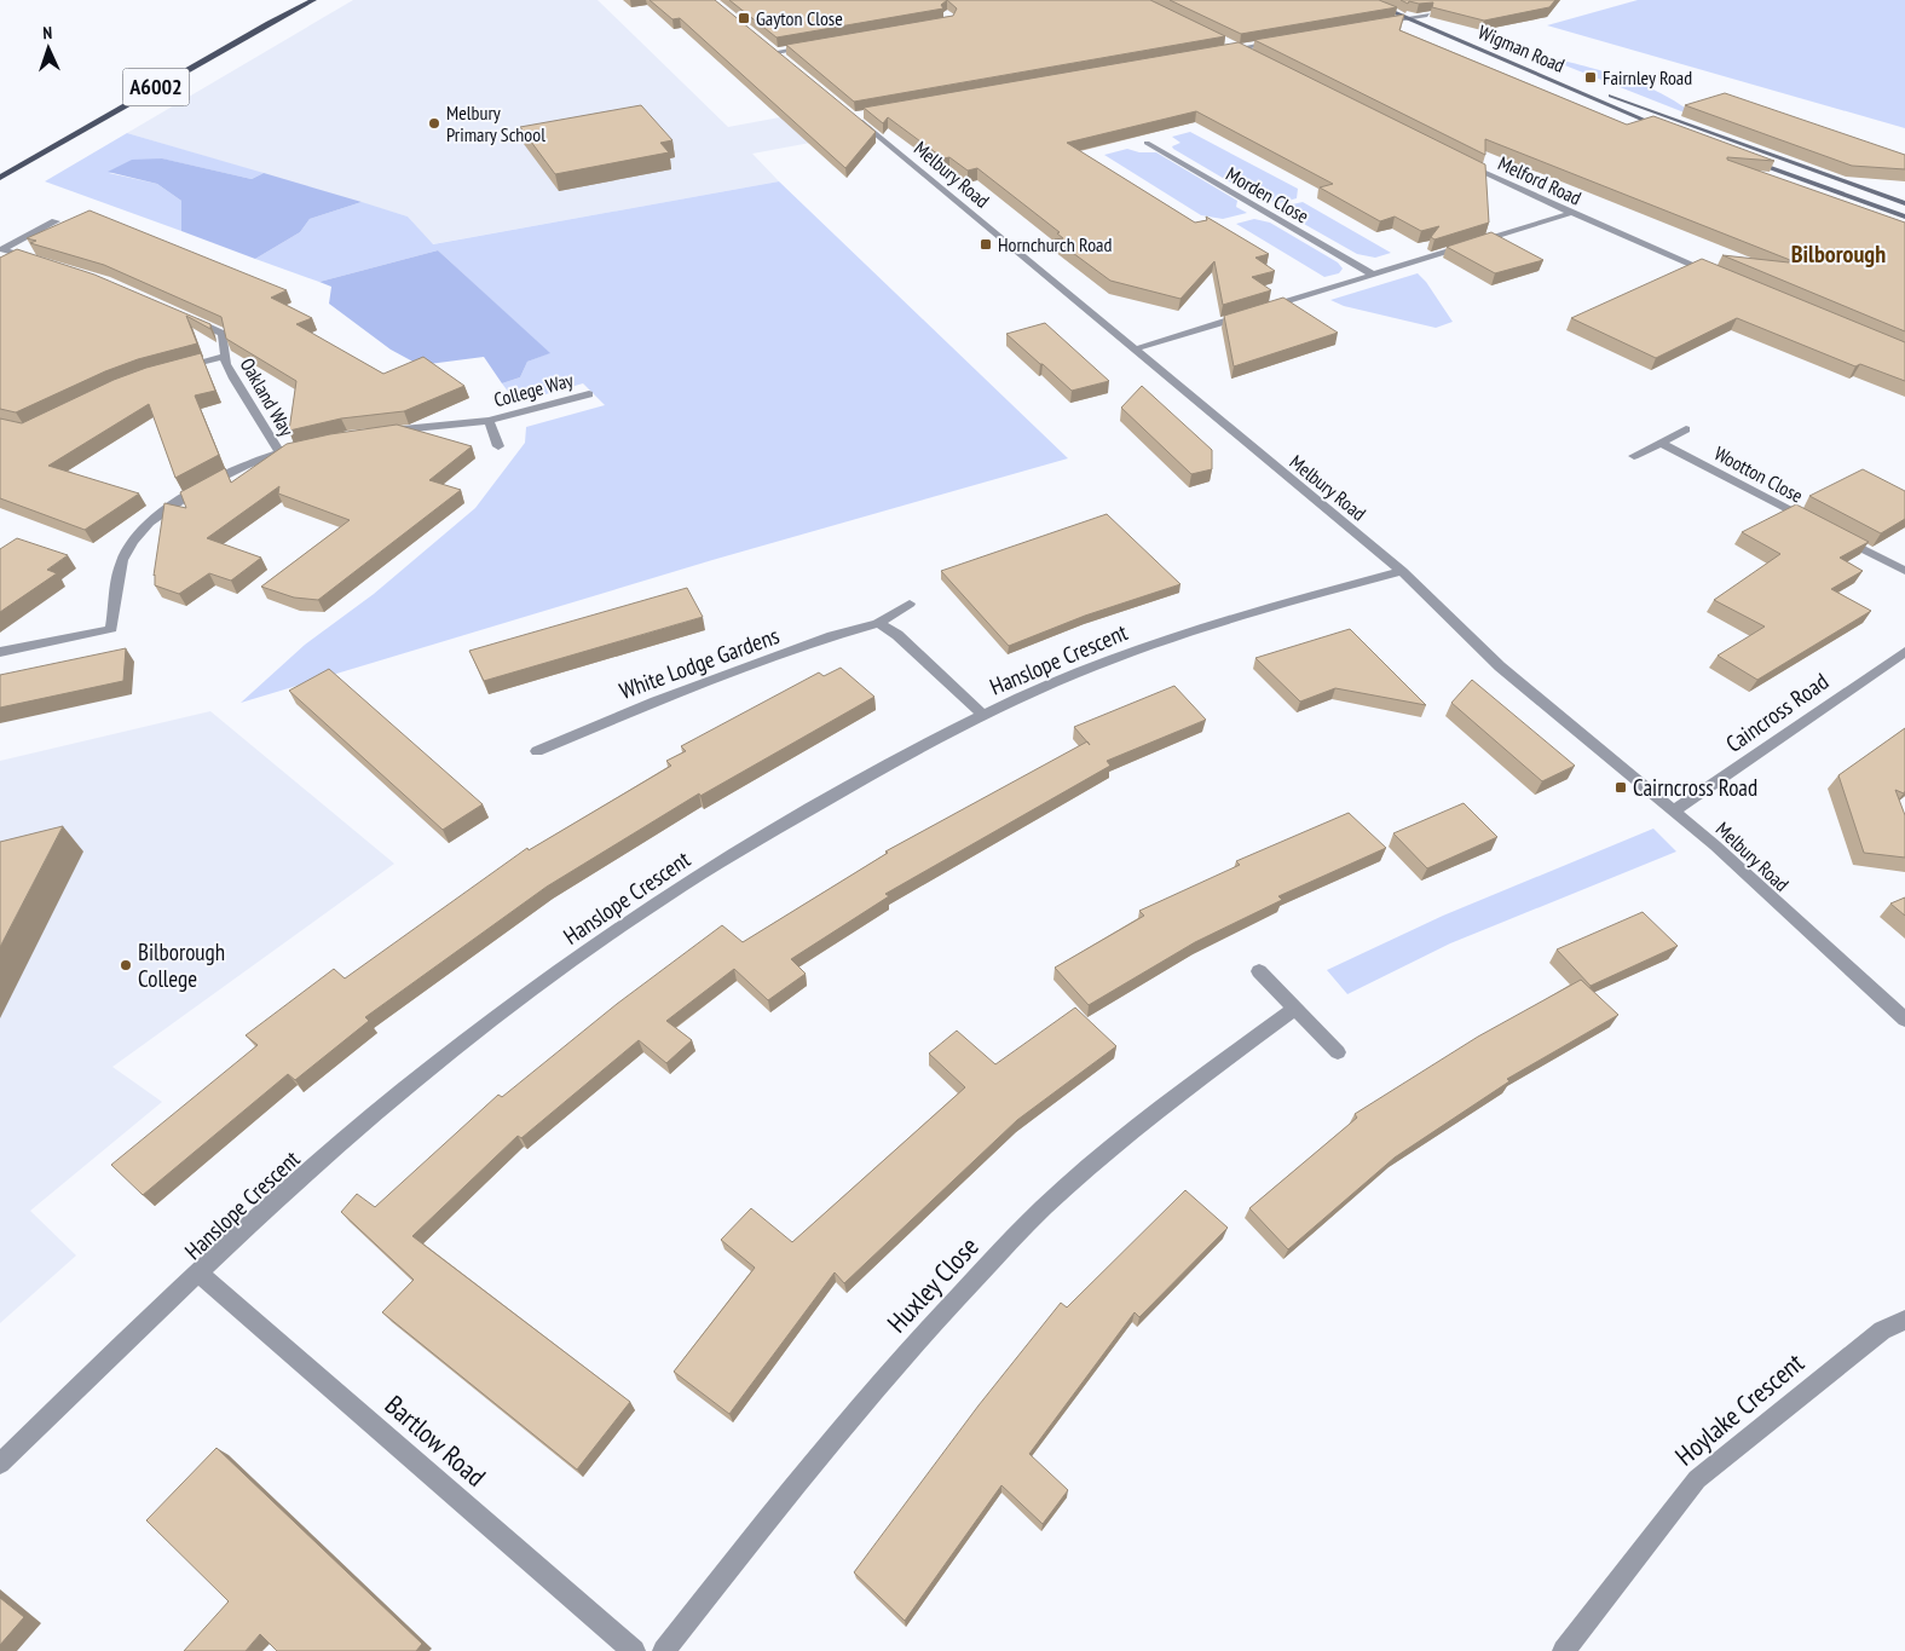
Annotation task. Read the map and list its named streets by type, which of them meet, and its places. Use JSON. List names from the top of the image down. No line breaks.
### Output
{"streets":{"main road":["A6002"],"street":["Wigman Road","Melbury Road","Melford Road","Morden Close","College Way","Oakland Way","Wootton Close","Hanslope Crescent","White Lodge Gardens","Caincross Road","Huxley Close","Hoylake Crescent","Bartlow Road"]},"crossings":[["Melbury Road","Hanslope Crescent"],["Melbury Road","Caincross Road"],["Hanslope Crescent","Bartlow Road"]],"districts":["Bilborough"],"places":{"transit":["Gayton Close","Fairnley Road","Hornchurch Road","Cairncross Road"],"other":["Melbury Primary School","Bilborough College"]},"north":"top"}
